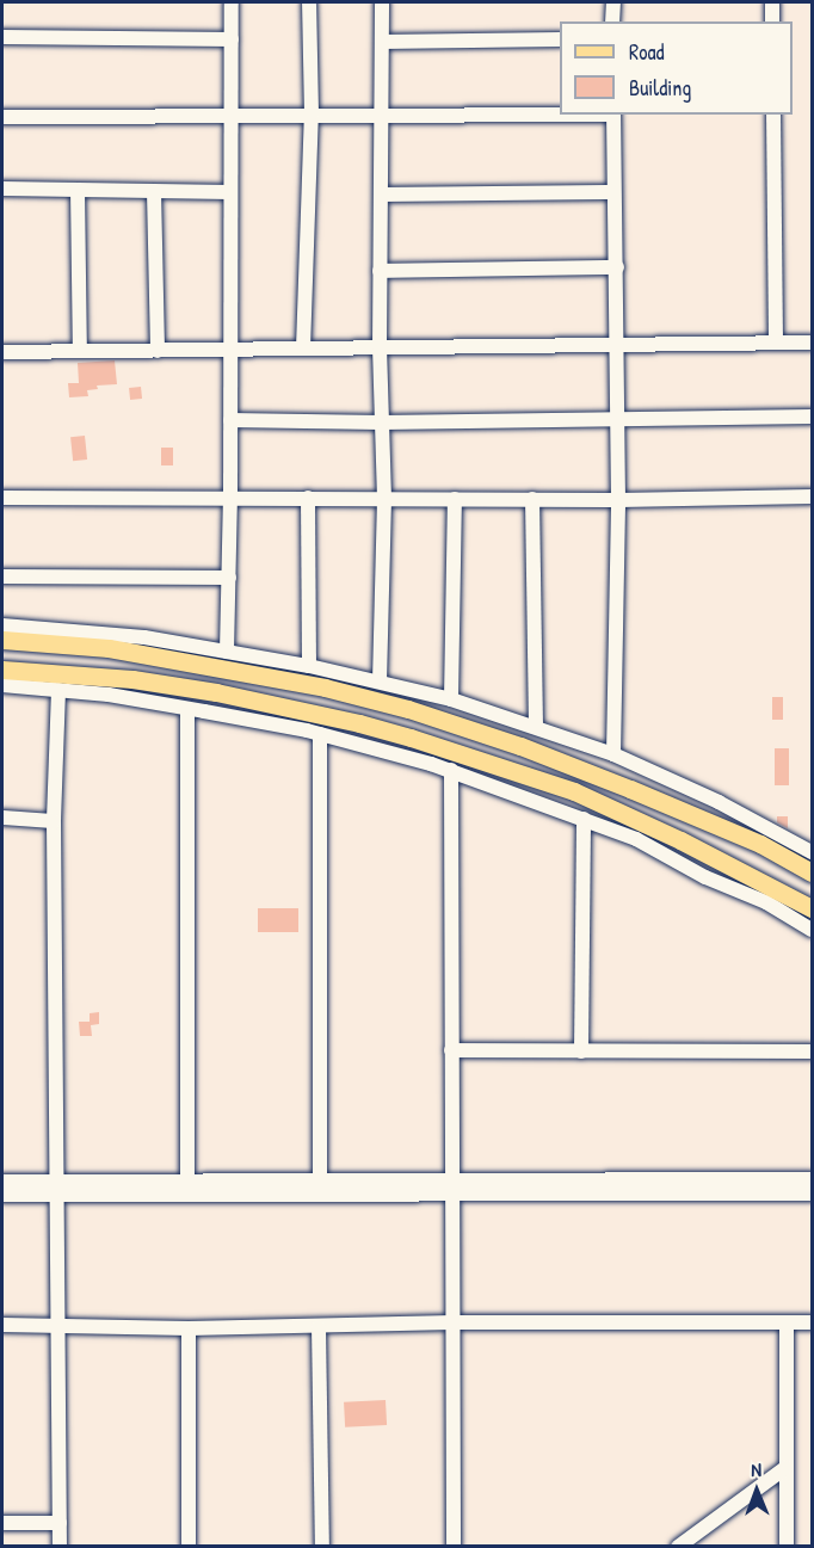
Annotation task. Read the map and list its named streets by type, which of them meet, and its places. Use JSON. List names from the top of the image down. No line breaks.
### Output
{"legend":["Road","Building"],"north":"top"}
